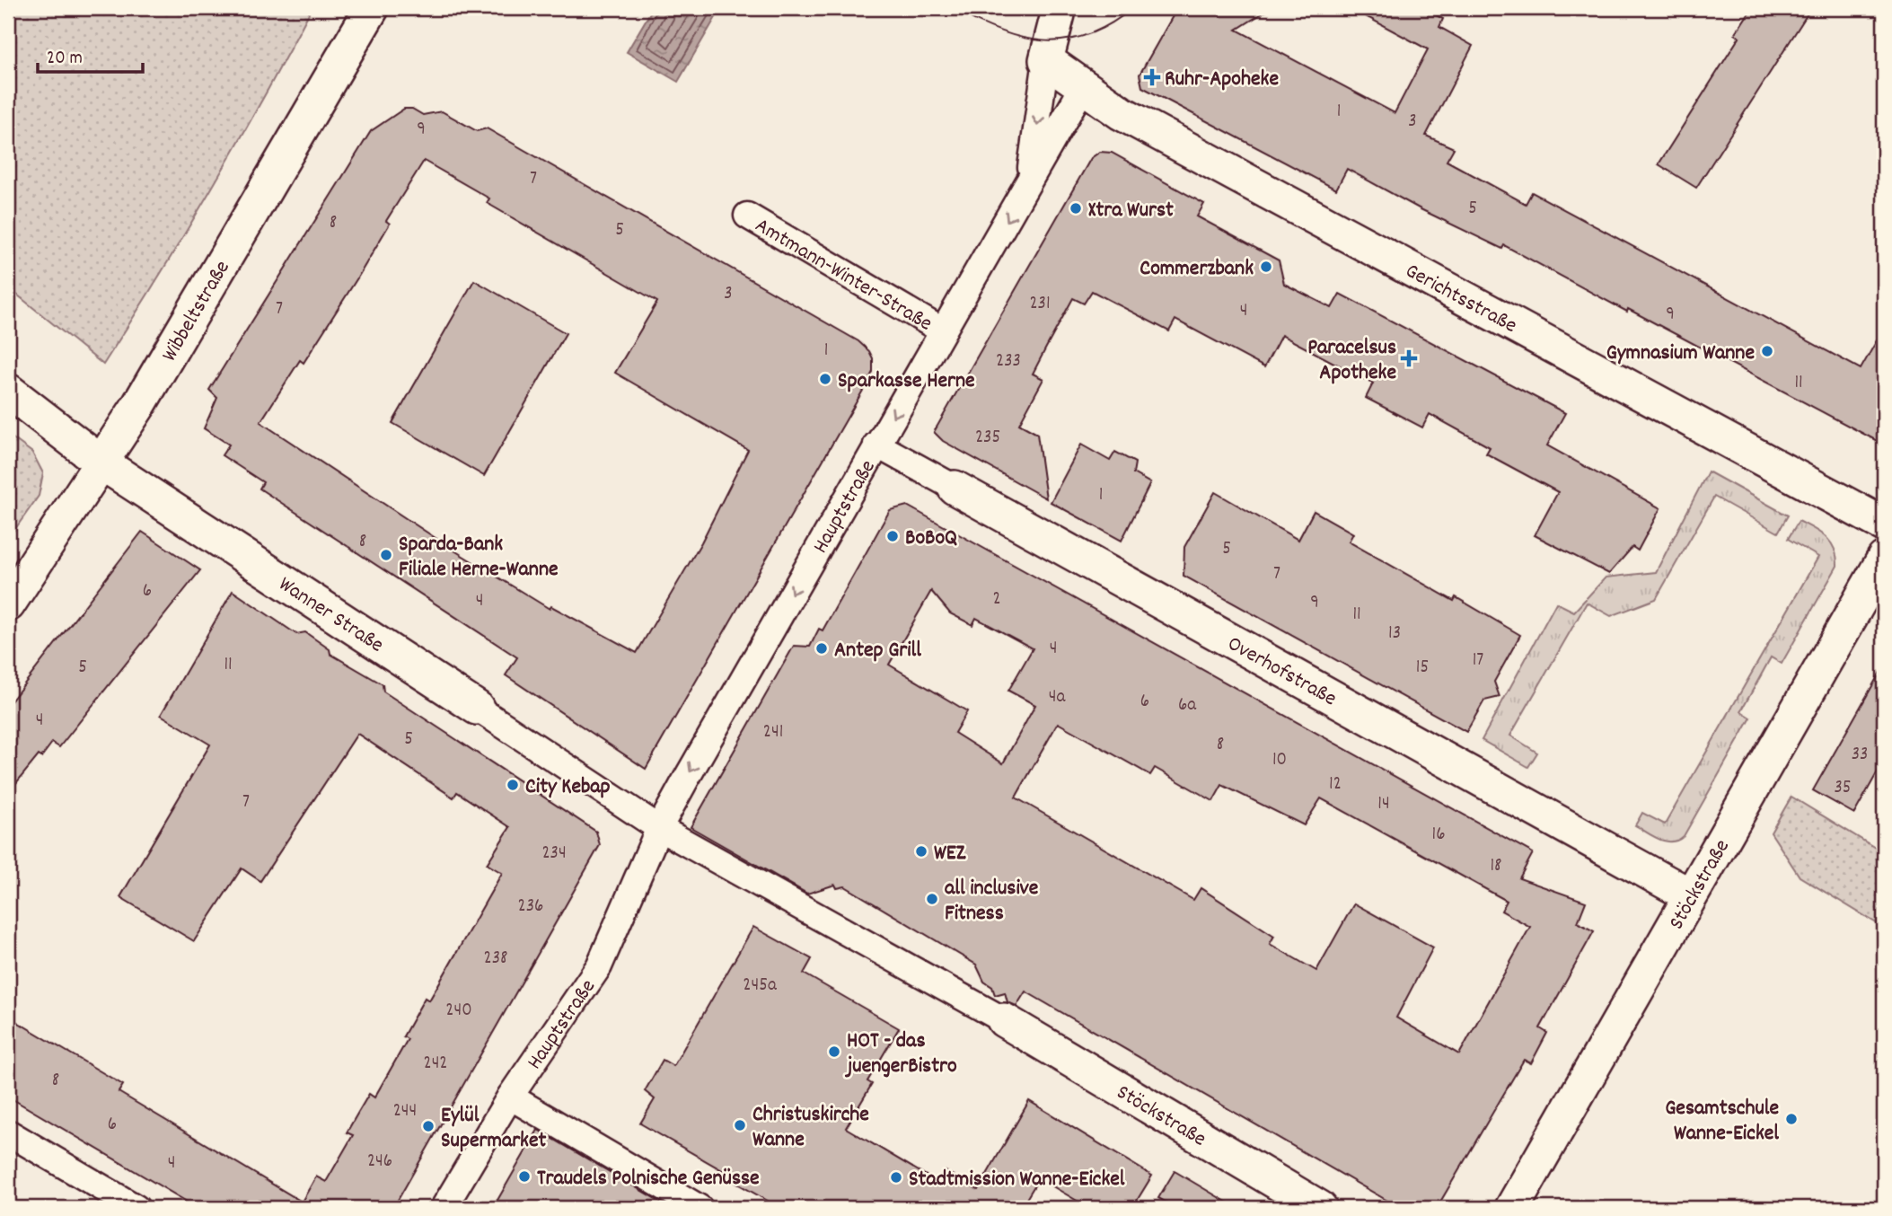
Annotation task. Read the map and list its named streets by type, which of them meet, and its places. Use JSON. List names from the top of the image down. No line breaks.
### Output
{"streets":{"street":["Amtmann-Winter-Straße","Gerichtsstraße","Wibbeltstraße","Hauptstraße","Wanner Straße","Overhofstraße","Stöckstraße"]},"crossings":[["Amtmann-Winter-Straße","Hauptstraße"],["Gerichtsstraße","Hauptstraße"],["Wibbeltstraße","Wanner Straße"],["Hauptstraße","Wanner Straße"],["Hauptstraße","Overhofstraße"],["Overhofstraße","Stöckstraße"]],"one_way":["Hauptstraße"],"places":{"health":["Ruhr-Apoheke","Paracelsus Apotheke"],"other":["Xtra Wurst","Commerzbank","Gymnasium Wanne","Sparkasse Herne","BoBoQ","Sparda-Bank Filiale Herne-Wanne","Antep Grill","City Kebap","WEZ","all inclusive Fitness","HOT - das juengerBistro","Gesamtschule Wanne-Eickel","Christuskirche Wanne","Eylül Supermarket","Traudels Polnische Genüsse","Stadtmission Wanne-Eickel"]},"house_numbers":["1","3","9","7","5","8","5","3","231","7","4","9","1","233","11","235","1","8","5","7","6","2","4","9","11","13","4","17","11","5","15","4a","6","6a","4","241","5","8","33","10","12","35","7","14","16","234","18","236","238","245a","240","242","8","244","6","246","4"],"scale_bar":"20 m"}
